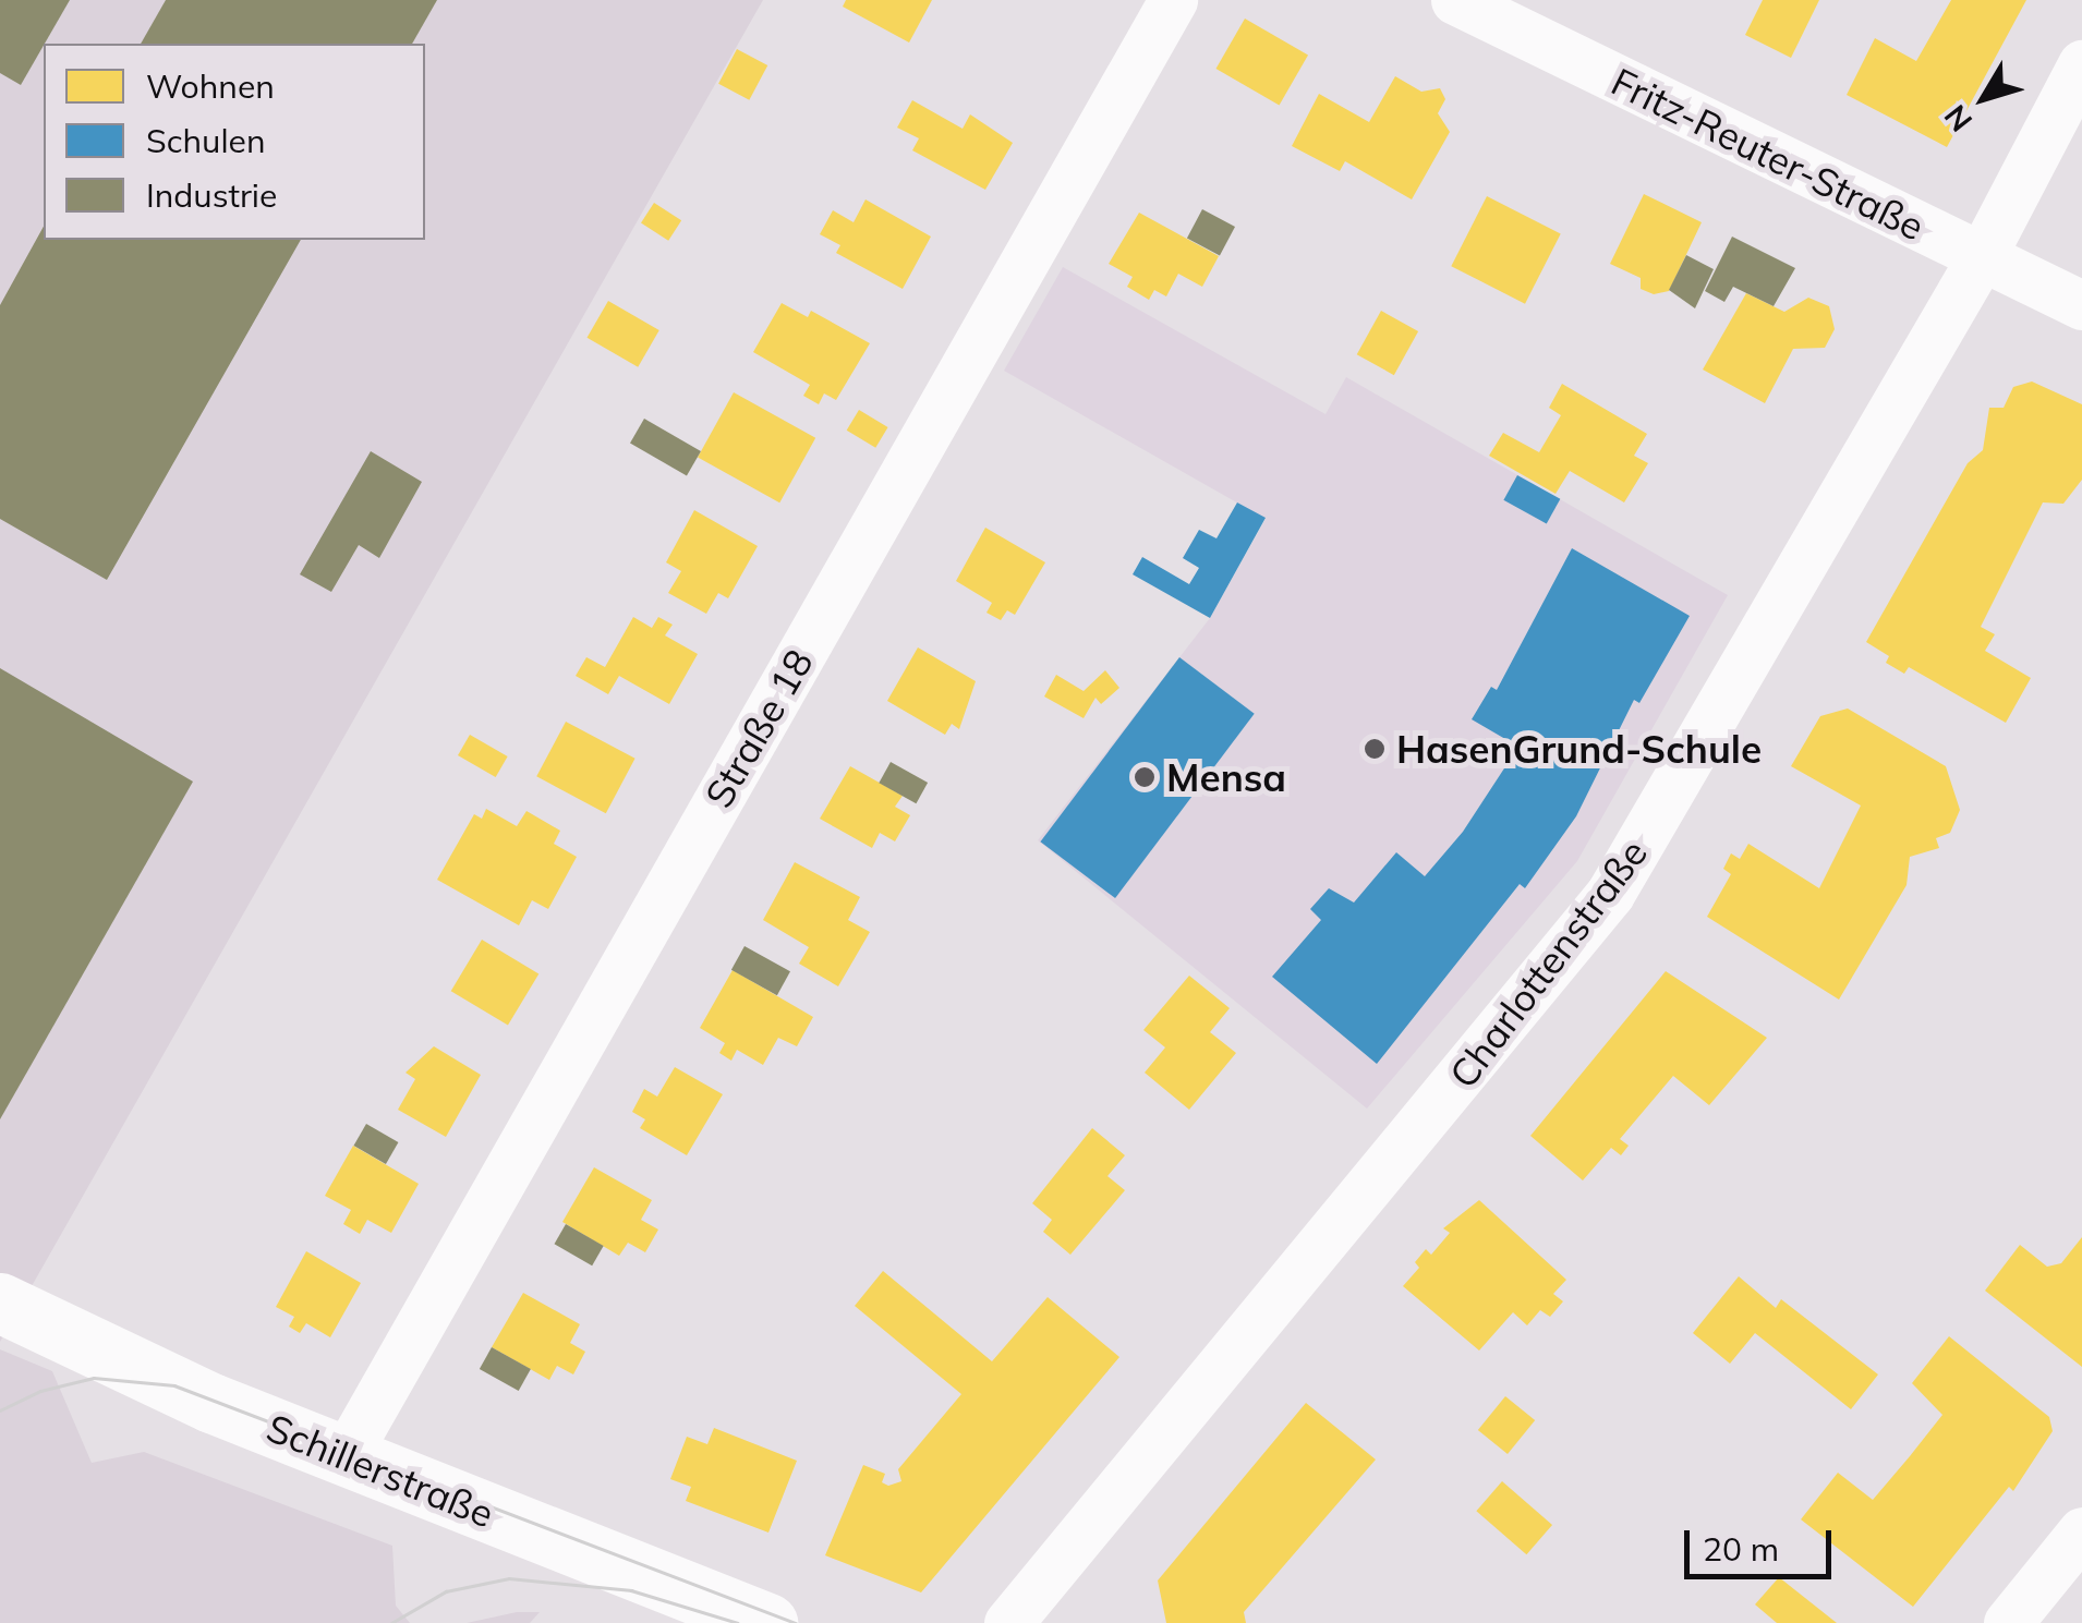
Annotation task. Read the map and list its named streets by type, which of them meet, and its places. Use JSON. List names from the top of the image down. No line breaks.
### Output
{"streets":{"street":["Fritz-Reuter-Straße","Straße 18","Charlottenstraße","Schillerstraße"]},"crossings":[["Fritz-Reuter-Straße","Charlottenstraße"],["Straße 18","Schillerstraße"]],"places":["HasenGrund-Schule","Mensa"],"legend":["Wohnen","Schulen","Industrie"],"scale_bar":"20 m","north":"bottom left"}
